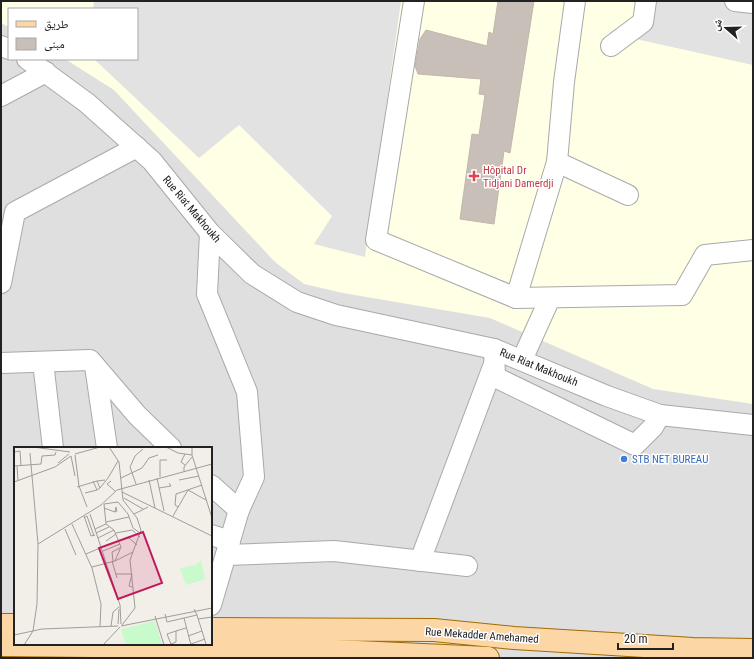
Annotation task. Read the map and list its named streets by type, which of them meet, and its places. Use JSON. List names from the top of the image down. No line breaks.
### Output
{"streets":{"main road":["Rue Mekadder Amehamed"],"street":["Rue Riat Makhoukh"]},"places":{"health":["Hôpital Dr Tidjani Damerdji"],"other":["STB NET BUREAU"]},"legend":["طريق","مبنى"],"scale_bar":"20 m","north":"left"}
